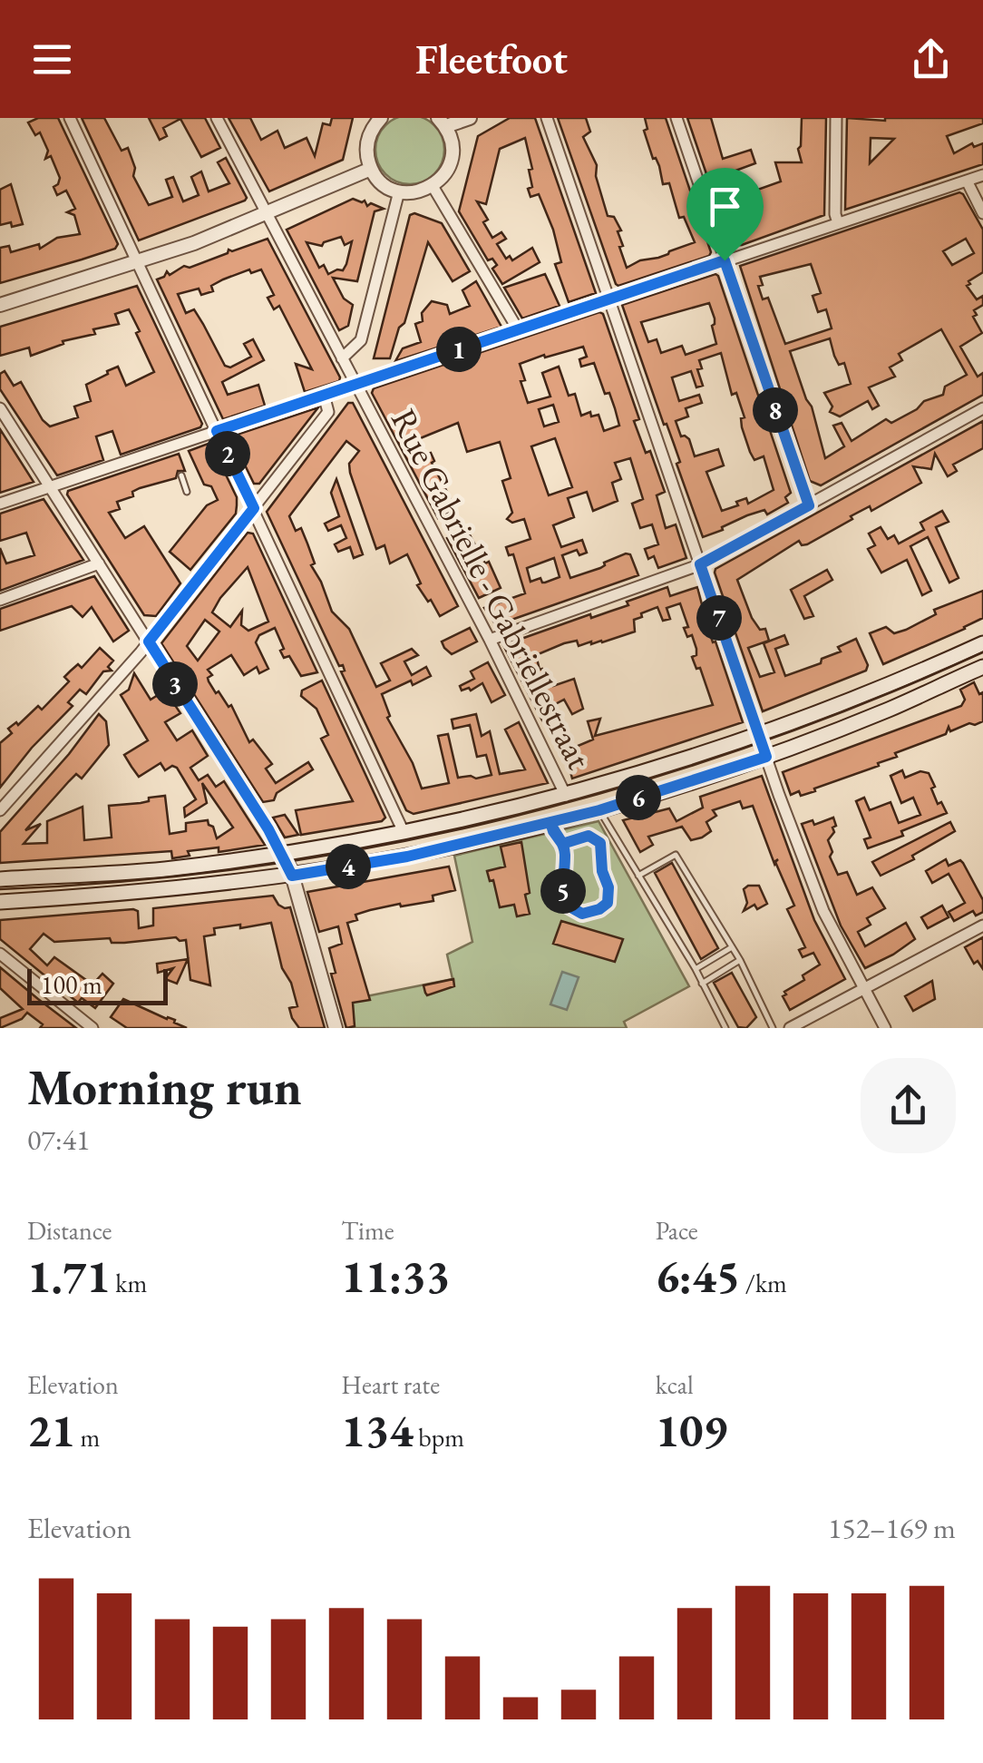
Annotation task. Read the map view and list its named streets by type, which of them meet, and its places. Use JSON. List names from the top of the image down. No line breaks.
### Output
{"streets":{"street":["Rue Gabrielle - Gabriellestraat"]},"scale_bar":"100 m","page":{"header":"Fleetfoot","pins":["1","8","2","7","3","6","4","5"],"scale":"100 m","heading":["Morning run","07:41"],"stats":[["Distance","1.71 km"],["Time","11:33"],["Pace","6:45 /km"],["Elevation","21 m"],["Heart rate","134 bpm"],["kcal","109"]],"chart":["Elevation","152–169 m"]}}
